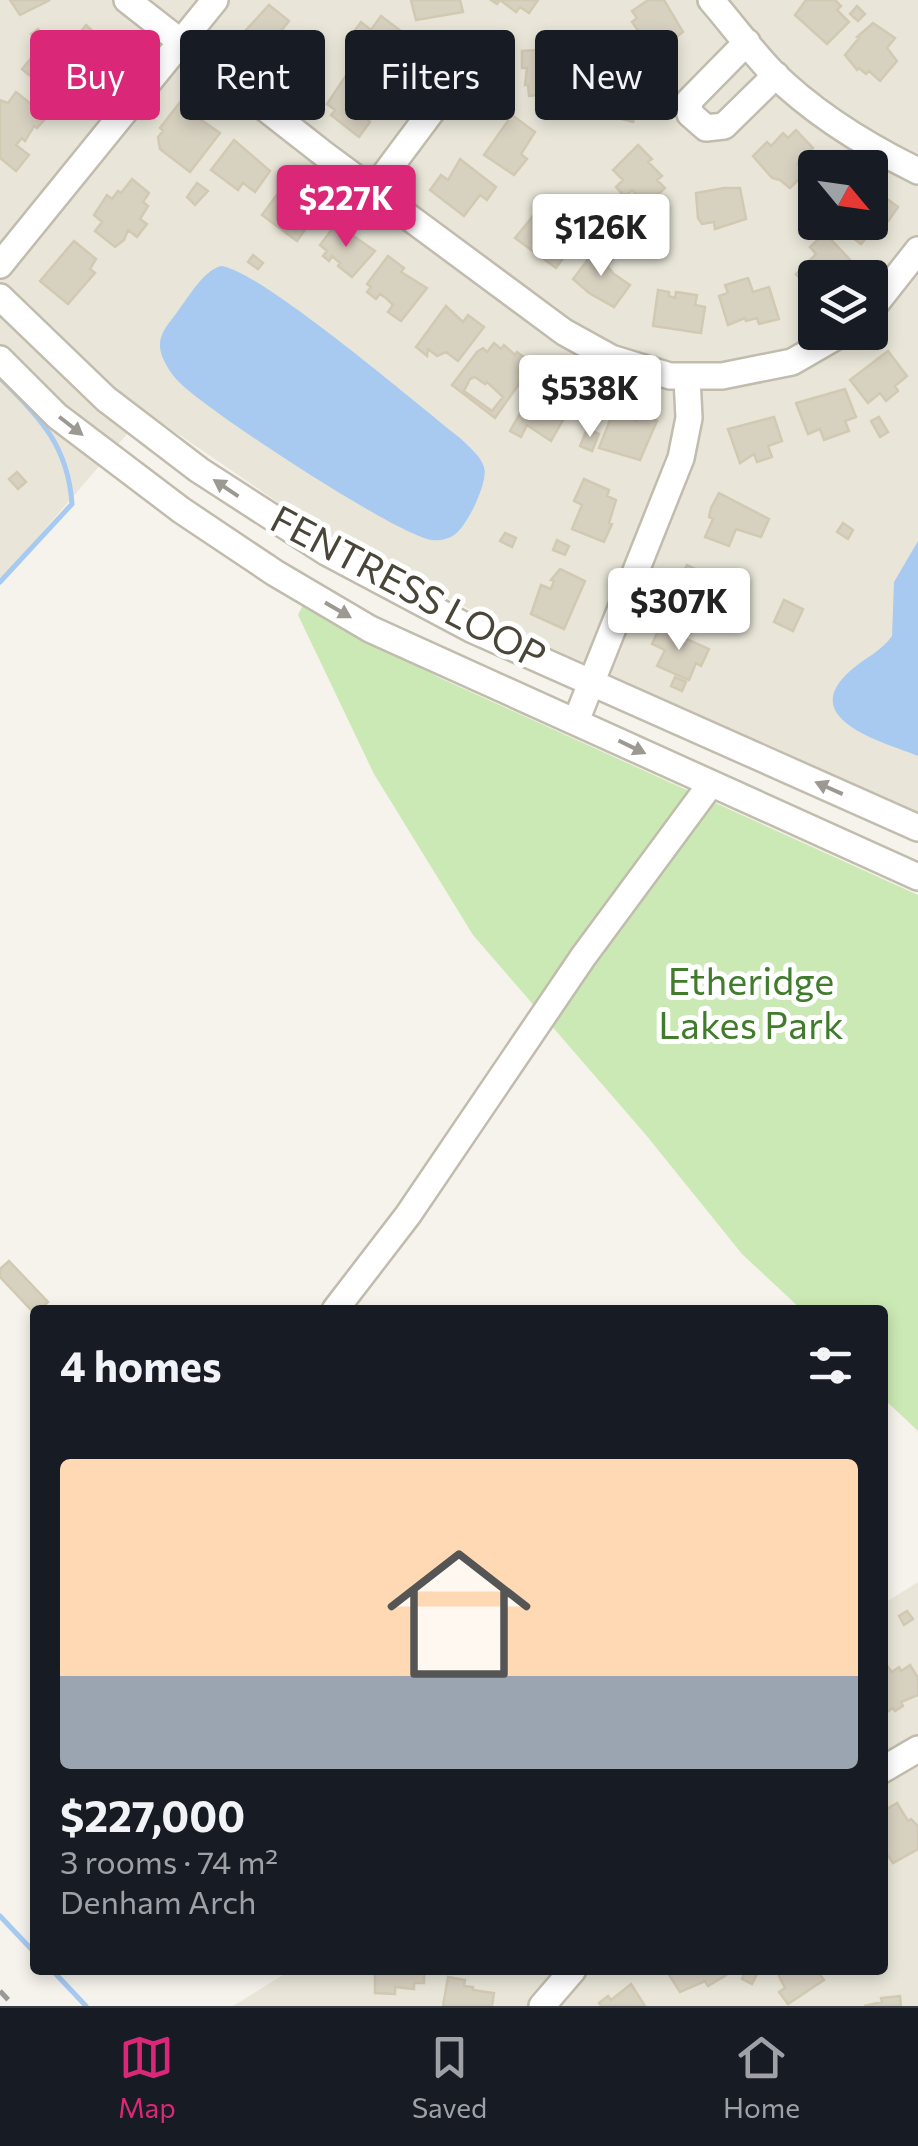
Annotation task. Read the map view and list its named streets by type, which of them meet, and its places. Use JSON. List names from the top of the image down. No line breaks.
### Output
{"streets":{"street":["FENTRESS LOOP"]},"parks":["Etheridge Lakes Park"],"north":"bottom right","page":{"chip":["Buy","Rent","Filters","New"],"price":["$227K","$126K","$538K","$307K"],"heading":"4 homes","list":[{"name":"$227,000","note":"3 rooms · 74 m² · Denham Arch"}],"tabs":["Map","Saved","Home"]}}
